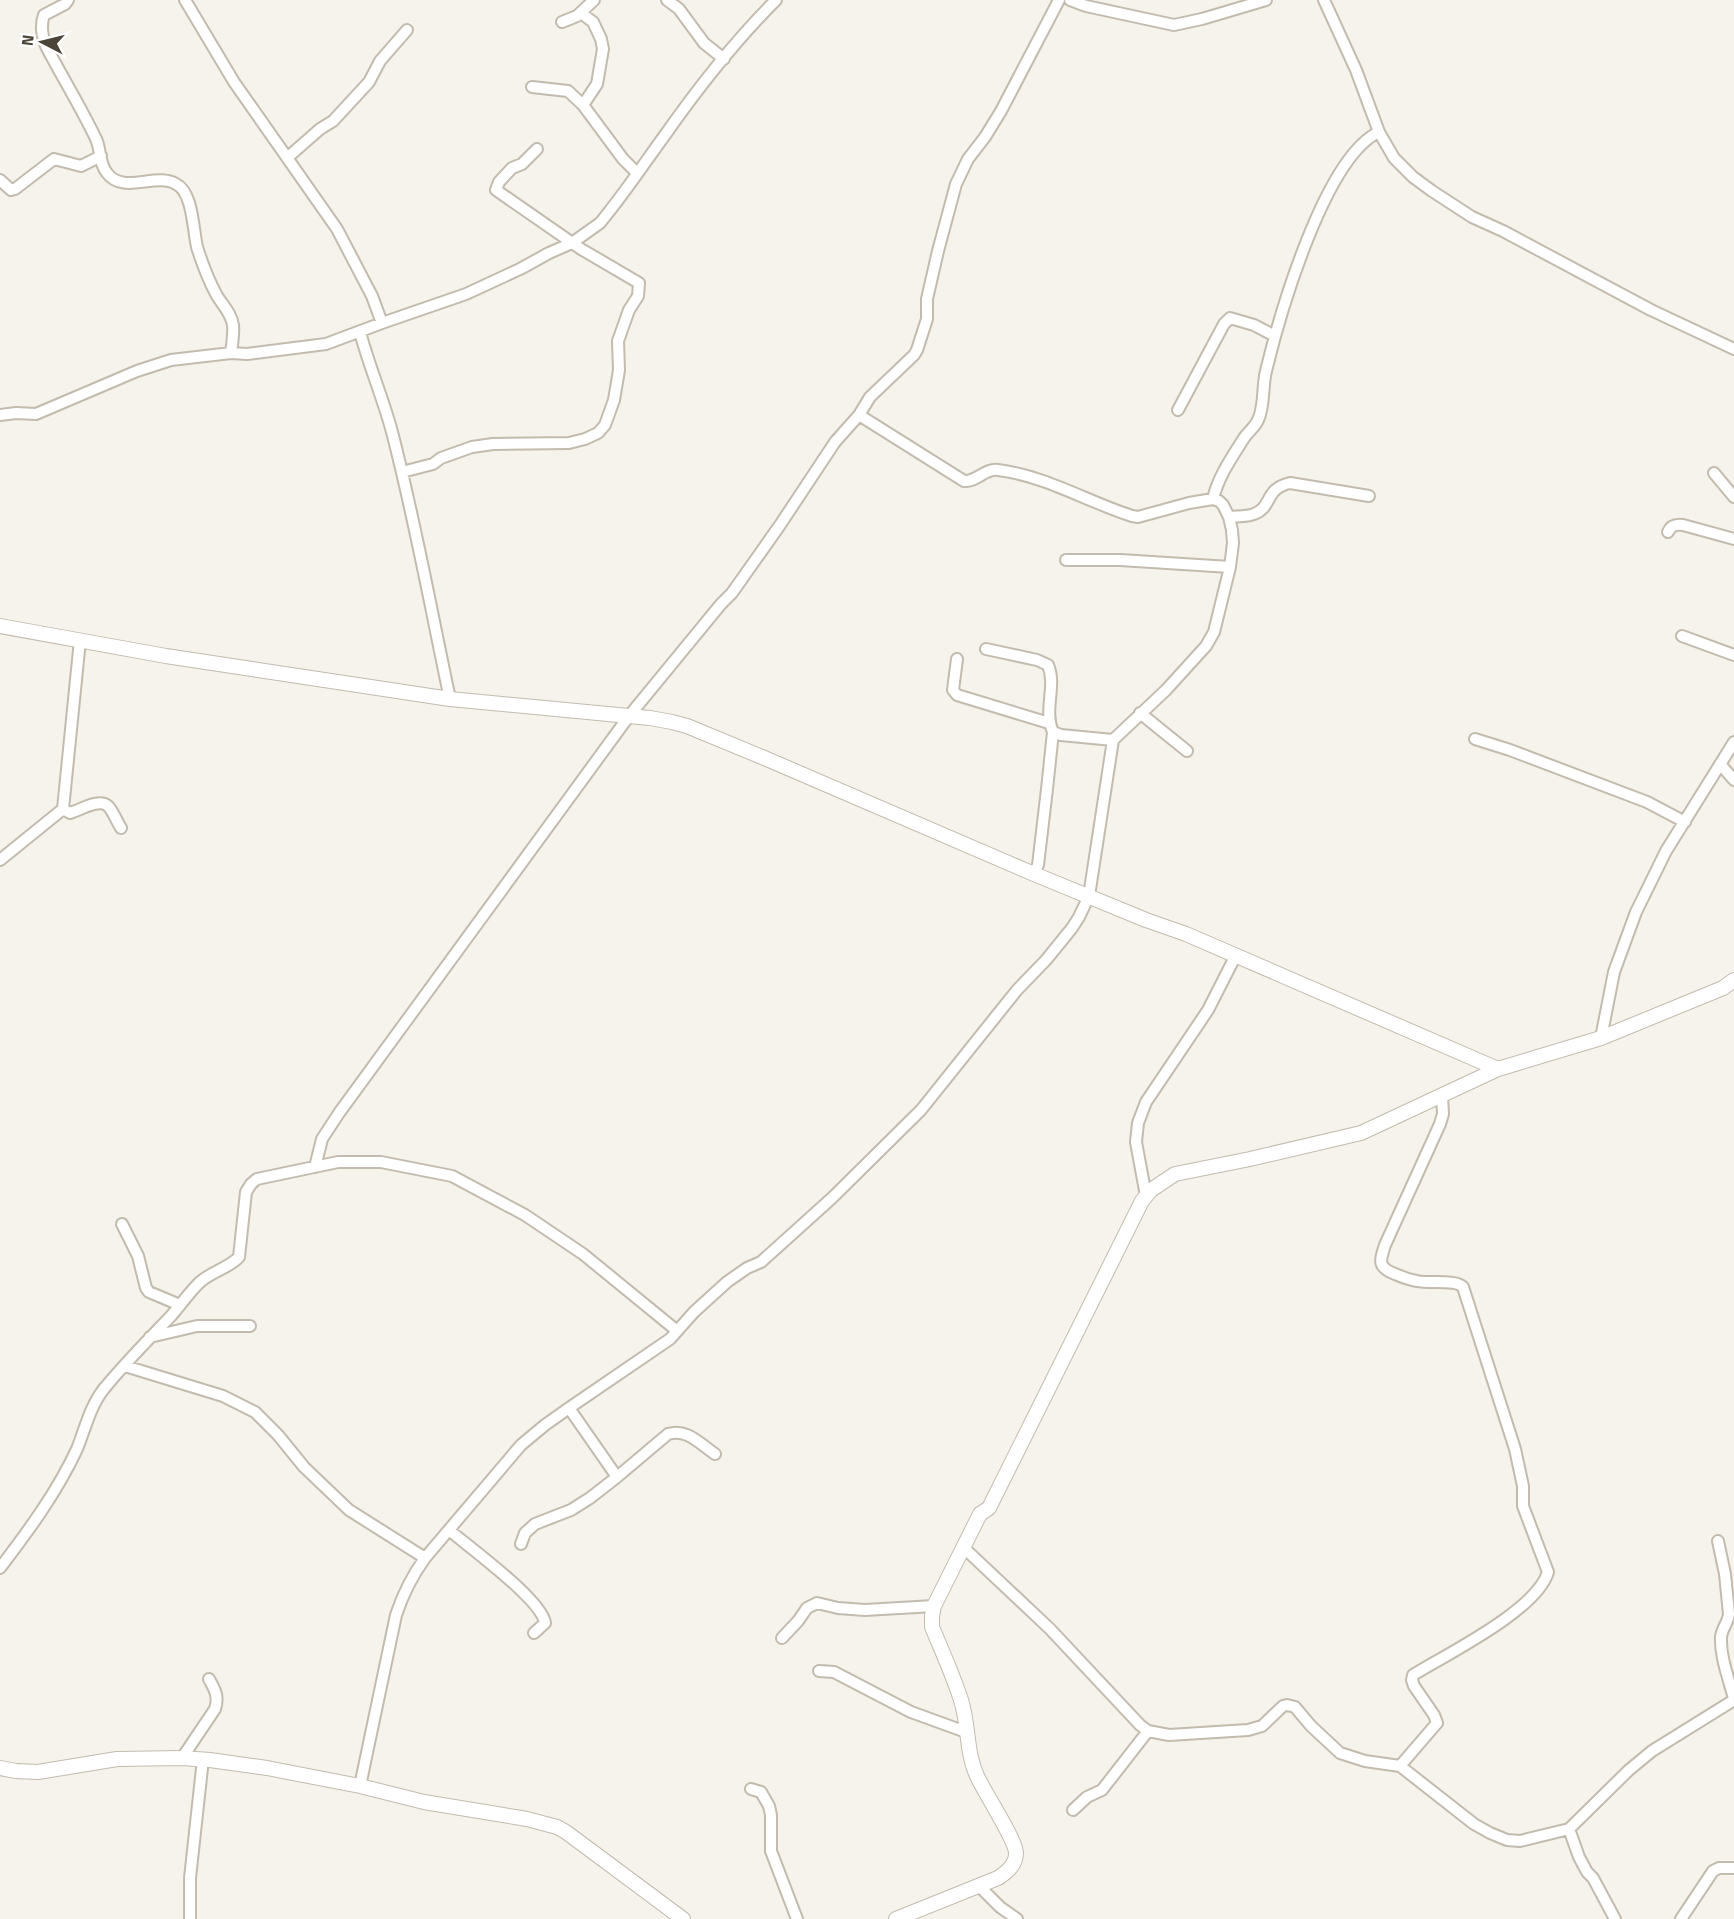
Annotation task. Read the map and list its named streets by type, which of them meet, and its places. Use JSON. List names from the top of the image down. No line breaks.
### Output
{"north":"left"}
